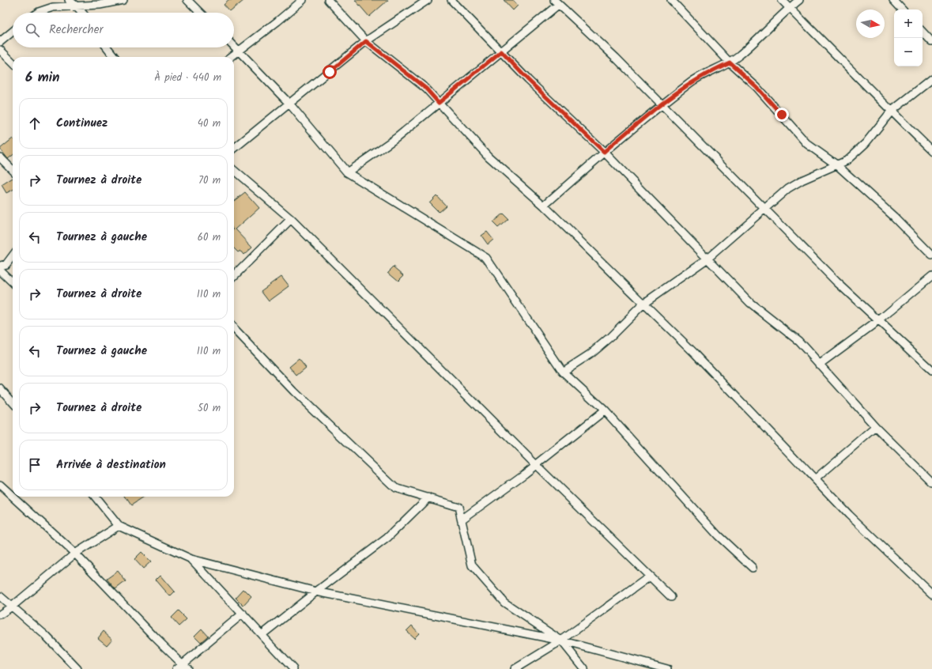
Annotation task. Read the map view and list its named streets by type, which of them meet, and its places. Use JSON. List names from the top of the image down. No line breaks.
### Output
{"north":"right","page":{"map_buttons":["+","−"],"search":"Rechercher","heading":["6 min","À pied · 440 m"],"list":[["Continuez","40 m"],["Tournez à droite","70 m"],["Tournez à gauche","60 m"],["Tournez à droite","110 m"],["Tournez à gauche","110 m"],["Tournez à droite","50 m"],"Arrivée à destination"]}}
